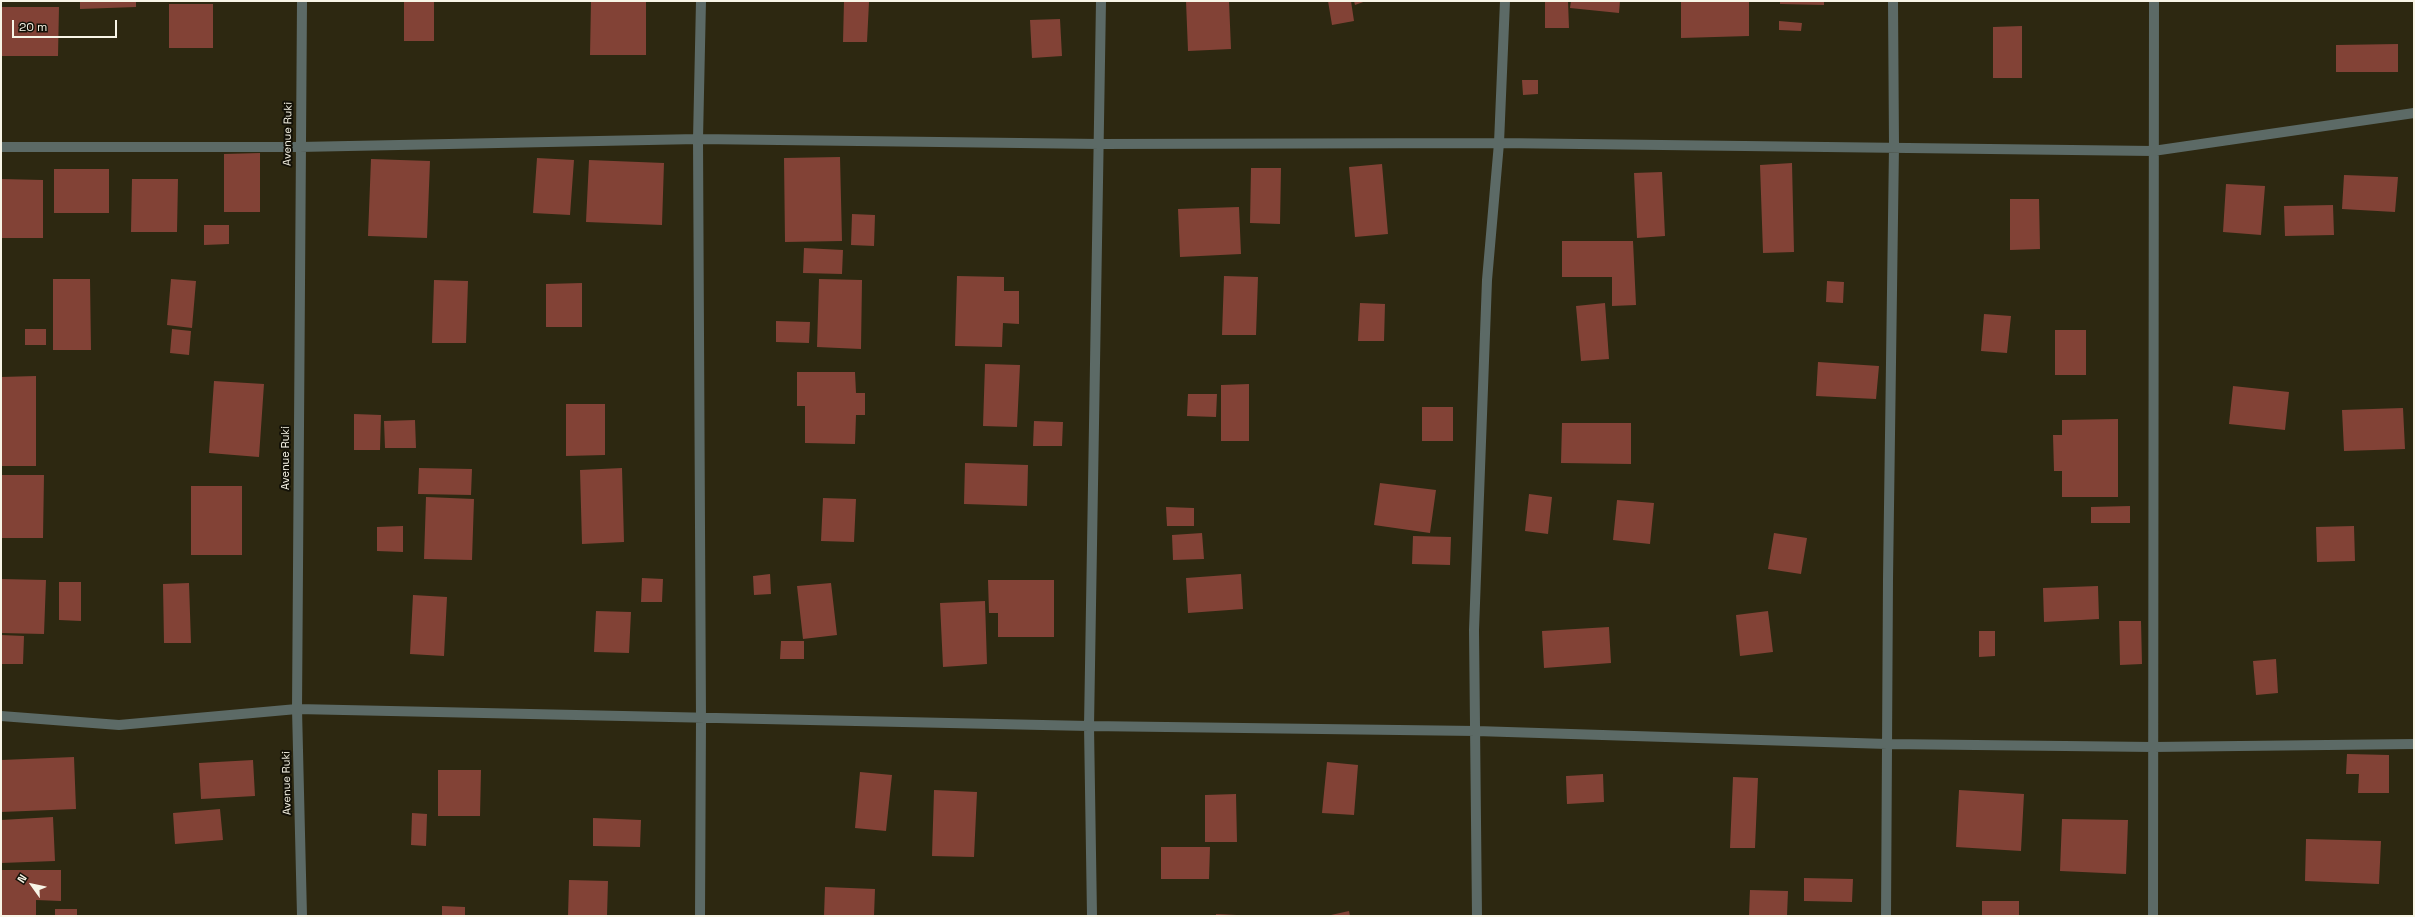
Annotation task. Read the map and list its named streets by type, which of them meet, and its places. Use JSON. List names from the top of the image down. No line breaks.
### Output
{"streets":{"street":["Avenue Ruki"]},"scale_bar":"20 m","north":"top left"}
